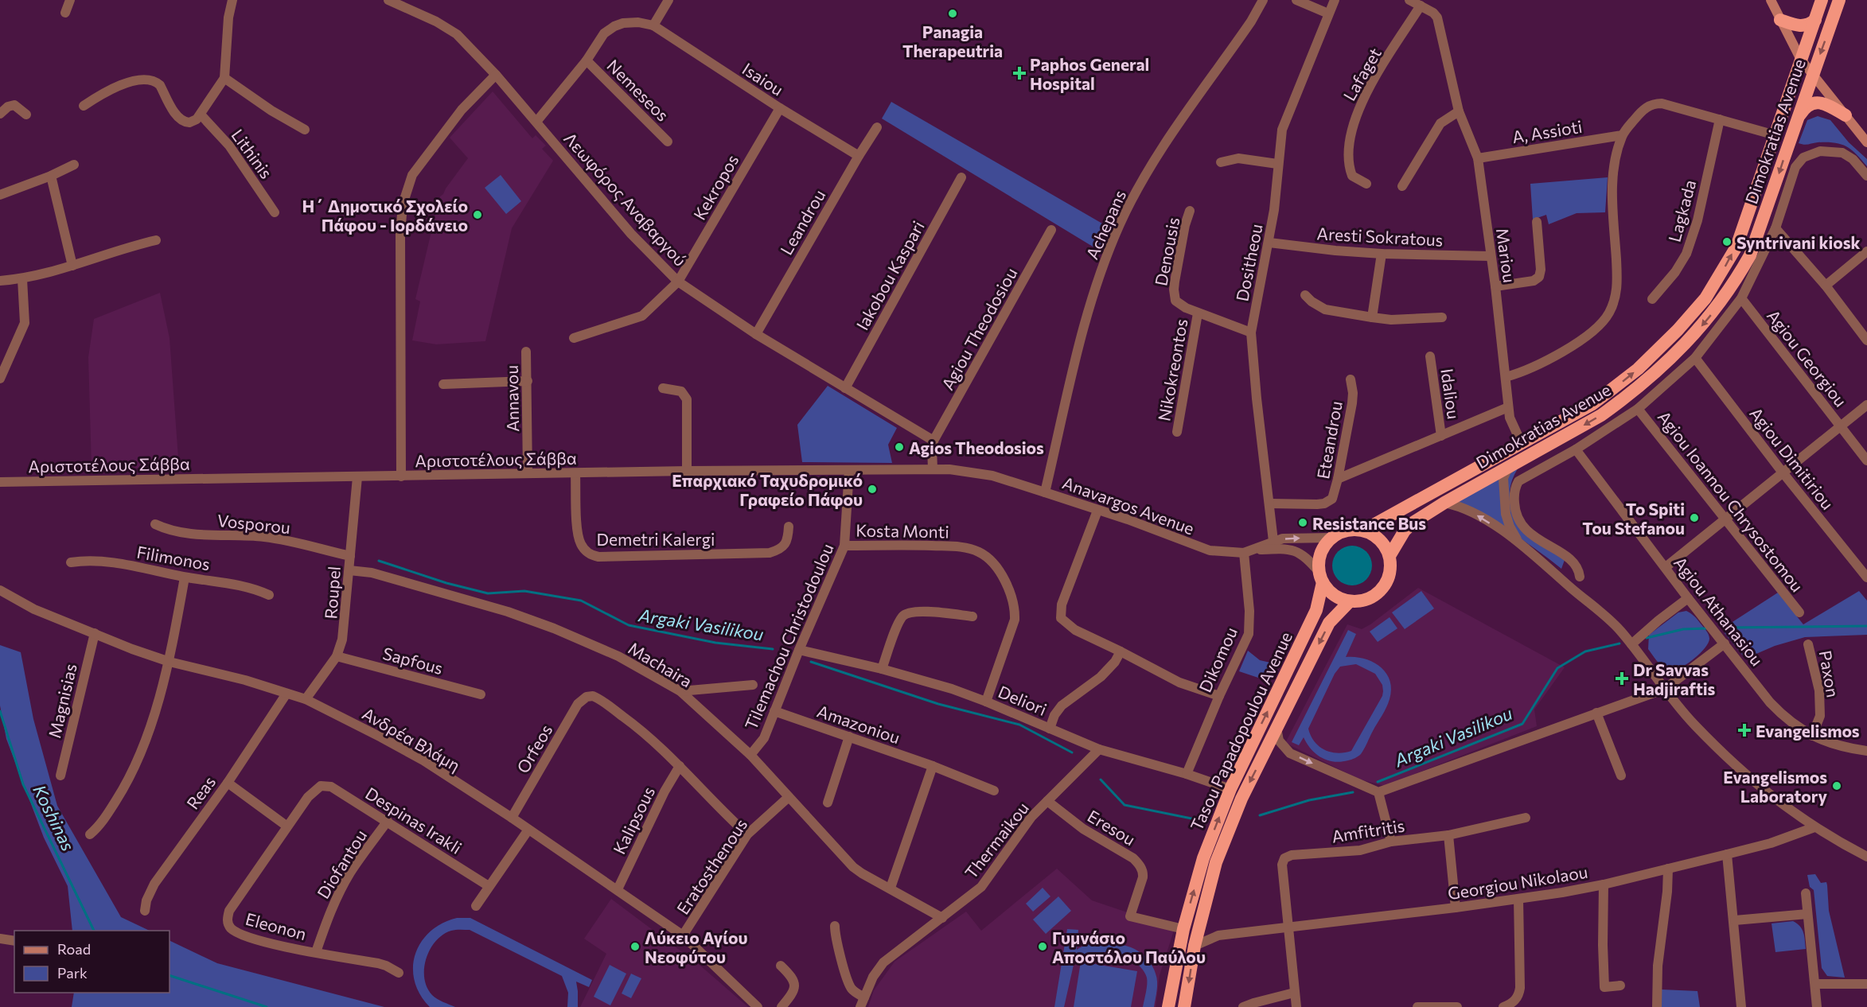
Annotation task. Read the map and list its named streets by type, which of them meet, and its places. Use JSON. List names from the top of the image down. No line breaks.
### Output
{"streets":{"highway":["Dimokratias Avenue","Tasou Papadopoulou Avenue"],"street":["Lafaget","Isaiou","Nemeseos","A, Assioti","Lithinis","Kekropos","Λεωφόρος Αναβαργού","Lagkada","Leandrou","Achepans","Aresti Sokratous","Denousis","Mariou","Dositheou","Iakobou Kaspari","Agiou Theodosiou","Agiou Georgiou","Nikokreontos","Idaliou","Annavou","Eteandrou","Agiou Dimitiriou","Αριστοτέλους Σάββα","Agiou Ioannou Chrysostomou","Anavargos Avenue","Vosporou","Kosta Monti","Demetri Kalergi","Filimonos","Roupel","Agiou Athanasiou","Tilemachou Christodoulou","Dikomou","Sapfous","Machaira","Paxon","Deliori","Magnisias","Amazoniou","Ανδρέα Βλάμη","Orfeos","Reas","Despinas Irakli","Kalipsous","Eresou","Amfitritis","Thermaikou","Diofantou","Eratosthenous","Georgiou Nikolaou","Eleonon"]},"crossings":[["Lafaget","Mariou"],["Isaiou","Kekropos"],["Isaiou","Leandrou"],["A, Assioti","Mariou"],["Dimokratias Avenue","Mariou"],["Dimokratias Avenue","Anavargos Avenue"],["Dimokratias Avenue","Tasou Papadopoulou Avenue"],["Kekropos","Λεωφόρος Αναβαργού"],["Λεωφόρος Αναβαργού","Leandrou"],["Λεωφόρος Αναβαργού","Iakobou Kaspari"],["Λεωφόρος Αναβαργού","Agiou Theodosiou"],["Achepans","Anavargos Avenue"],["Aresti Sokratous","Mariou"],["Aresti Sokratous","Dositheou"],["Denousis","Dositheou"],["Denousis","Nikokreontos"],["Dositheou","Eteandrou"],["Dositheou","Anavargos Avenue"],["Annavou","Αριστοτέλους Σάββα"],["Αριστοτέλους Σάββα","Anavargos Avenue"],["Αριστοτέλους Σάββα","Demetri Kalergi"],["Αριστοτέλους Σάββα","Roupel"],["Αριστοτέλους Σάββα","Tilemachou Christodoulou"],["Anavargos Avenue","Dikomou"],["Anavargos Avenue","Tasou Papadopoulou Avenue"],["Vosporou","Roupel"],["Kosta Monti","Tilemachou Christodoulou"],["Kosta Monti","Deliori"],["Roupel","Sapfous"],["Roupel","Machaira"],["Roupel","Ανδρέα Βλάμη"],["Agiou Athanasiou","Paxon"],["Tilemachou Christodoulou","Machaira"],["Tilemachou Christodoulou","Deliori"],["Tilemachou Christodoulou","Amazoniou"],["Dikomou","Deliori"],["Machaira","Thermaikou"],["Machaira","Eratosthenous"],["Deliori","Tasou Papadopoulou Avenue"],["Deliori","Thermaikou"],["Magnisias","Ανδρέα Βλάμη"],["Tasou Papadopoulou Avenue","Eresou"],["Tasou Papadopoulou Avenue","Georgiou Nikolaou"],["Ανδρέα Βλάμη","Orfeos"],["Ανδρέα Βλάμη","Reas"],["Ανδρέα Βλάμη","Kalipsous"],["Ανδρέα Βλάμη","Eratosthenous"],["Orfeos","Kalipsous"],["Despinas Irakli","Diofantou"],["Despinas Irakli","Eleonon"],["Eresou","Thermaikou"],["Amfitritis","Georgiou Nikolaou"],["Diofantou","Eleonon"]],"water":["Argaki Vasilikou","Koshinas"],"places":{"other":["Panagia Therapeutria","Η΄ Δημοτικό Σχολείο Πάφου - Ιορδάνειο","Syntrivani kiosk","Agios Theodosios","Επαρχιακό Ταχυδρομικό Γραφείο Πάφου","To Spiti Tou Stefanou","Resistance Bus","Evangelismos Laboratory","Λύκειο Αγίου Νεοφύτου","Γυμνάσιο Αποστόλου Παύλου"],"health":["Paphos General Hospital","Dr Savvas Hadjiraftis","Evangelismos"]},"legend":["Road","Park"]}
